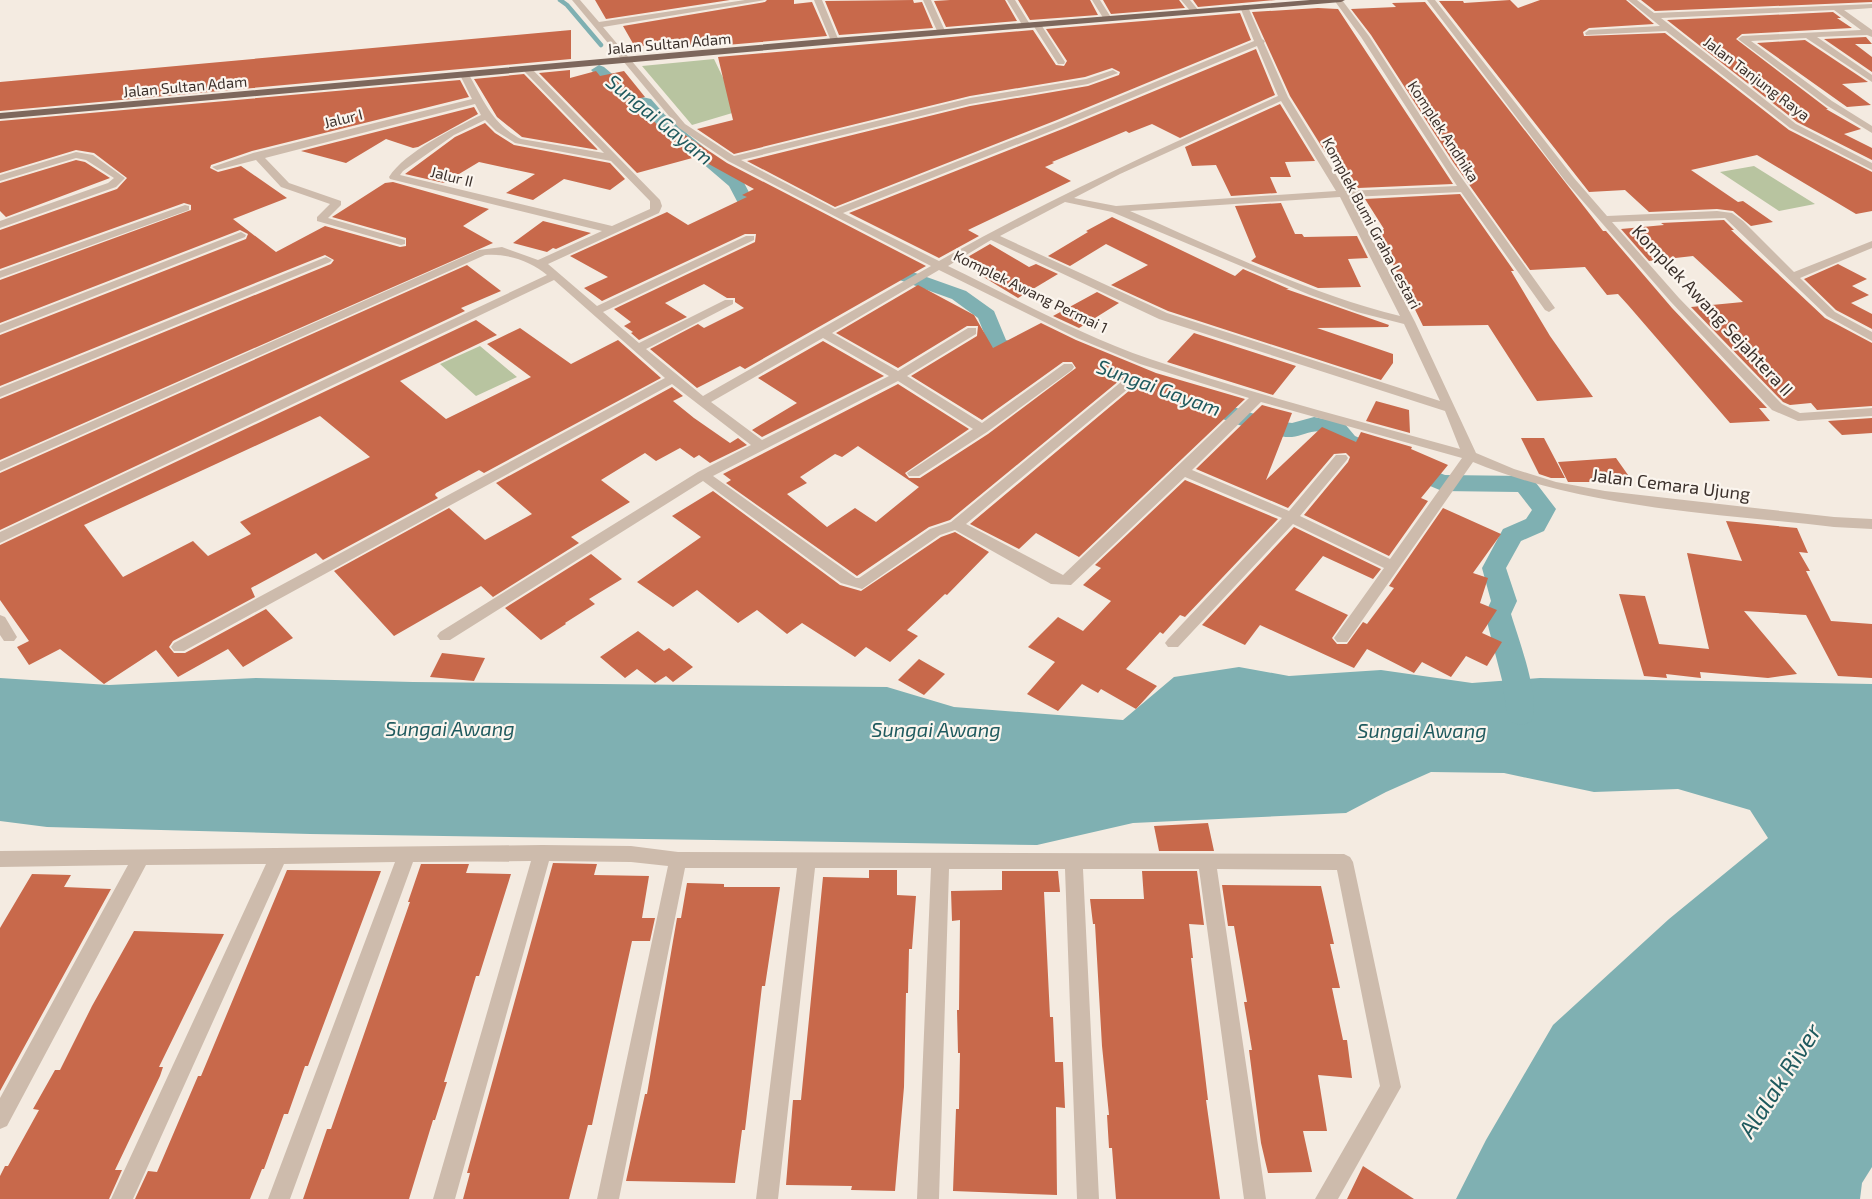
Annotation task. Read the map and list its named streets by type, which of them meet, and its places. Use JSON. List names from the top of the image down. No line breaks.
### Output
{"streets":{"main road":["Jalan Sultan Adam"],"street":["Jalan Tanjung Raya","Jalur I","Komplek Andhika","Jalur II","Komplek Bumi Graha Lestari","Komplek Awang Permai 1","Komplek Awang Sejahtera II","Jalan Cemara Ujung"]},"crossings":[["Jalan Sultan Adam","Komplek Andhika"],["Jalan Sultan Adam","Komplek Bumi Graha Lestari"],["Jalan Sultan Adam","Komplek Awang Permai 1"],["Komplek Bumi Graha Lestari","Komplek Awang Permai 1"],["Komplek Bumi Graha Lestari","Jalan Cemara Ujung"],["Komplek Awang Permai 1","Jalan Cemara Ujung"]],"water":["Sungai Gayam","Sungai Awang","Alalak River"]}
